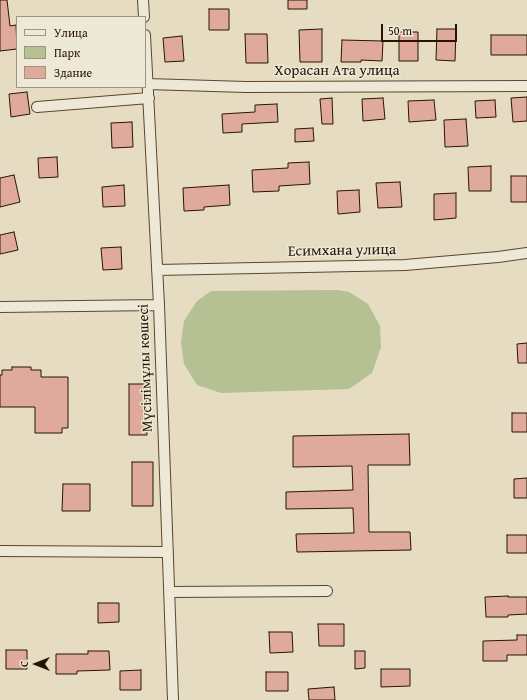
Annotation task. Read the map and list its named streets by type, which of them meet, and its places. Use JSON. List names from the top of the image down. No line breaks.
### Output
{"streets":{"street":["Хорасан Ата улица","Есимхана улица","Мүсілімұлы көшесі"]},"crossings":[["Хорасан Ата улица","Мүсілімұлы көшесі"],["Есимхана улица","Мүсілімұлы көшесі"]],"legend":["Улица","Парк","Здание"],"scale_bar":"50 m","north":"left"}
